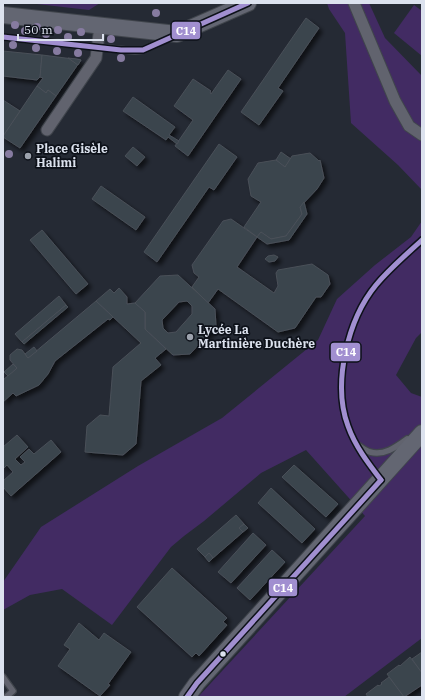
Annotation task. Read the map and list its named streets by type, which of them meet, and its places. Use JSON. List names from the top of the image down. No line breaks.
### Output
{"places":["Place Gisèle Halimi","Lycée La Martinière Duchère"],"lines":["transit line C14"],"scale_bar":"50 m"}
